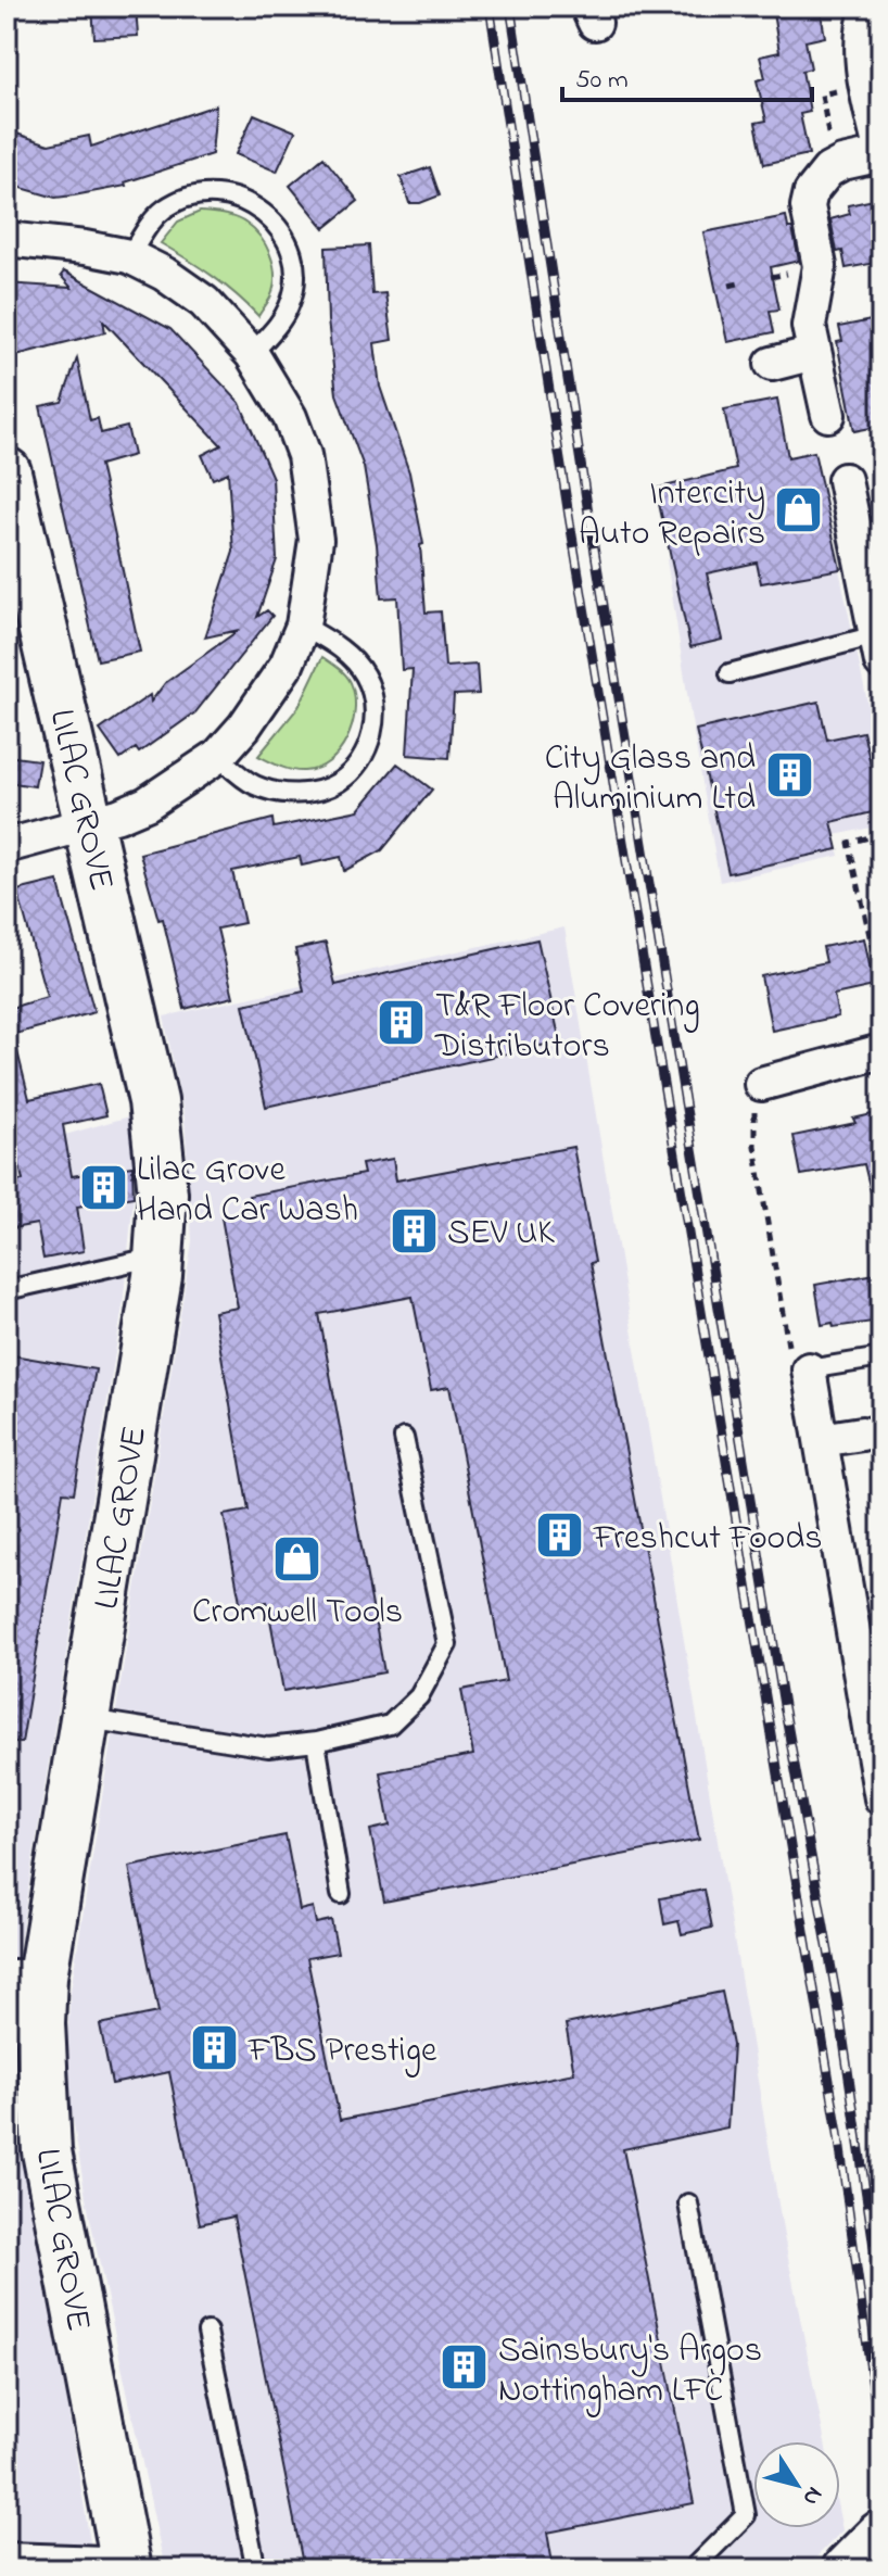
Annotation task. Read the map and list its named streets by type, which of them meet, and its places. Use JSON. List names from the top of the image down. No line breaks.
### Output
{"streets":{"street":["LILAC GROVE"]},"places":{"shop":["Intercity Auto Repairs","Cromwell Tools"],"building":["City Glass and Aluminium Ltd","T&R Floor Covering Distributors","Lilac Grove Hand Car Wash","SEV UK","Freshcut Foods","FBS Prestige","Sainsbury's Argos Nottingham LFC"]},"scale_bar":"50 m","north":"bottom right"}
